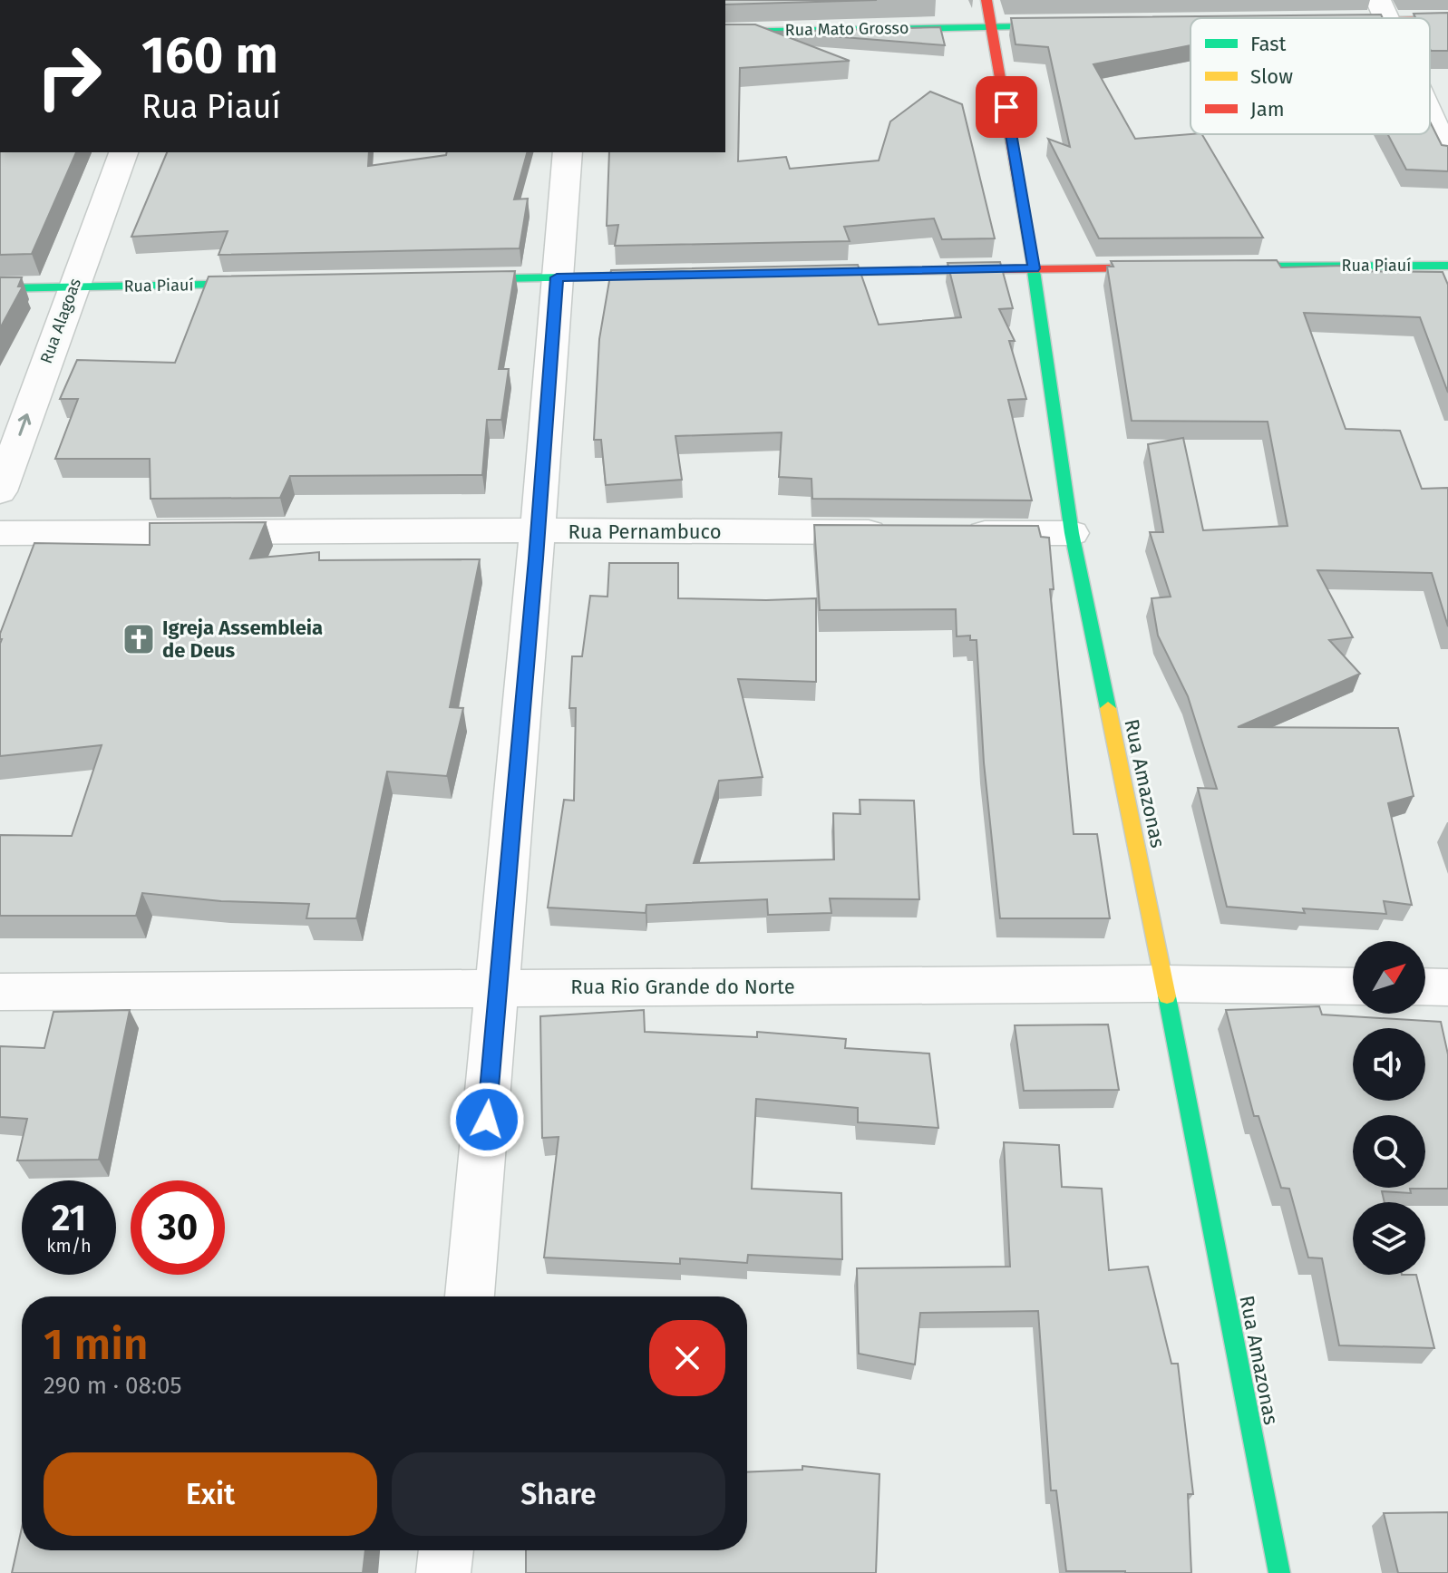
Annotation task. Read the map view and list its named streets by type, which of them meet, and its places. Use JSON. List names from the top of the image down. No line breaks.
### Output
{"streets":{"street":["Rua Mato Grosso","Rua Piauí","Rua Alagoas","Rua Pernambuco","Rua Amazonas","Rua Rio Grande do Norte"]},"crossings":[["Rua Mato Grosso","Rua Amazonas"],["Rua Piauí","Rua Alagoas"],["Rua Amazonas","Rua Rio Grande do Norte"]],"one_way":["Rua Alagoas"],"places":{"church":["Igreja Assembleia de Deus"]},"legend":["Fast","Slow","Jam"],"north":"top right","page":{"turn":["160 m","Rua Piauí"],"speed":"21 km/h","limit":"30","heading":["1 min","290 m · 08:05"],"buttons":["Exit","Share"]}}
